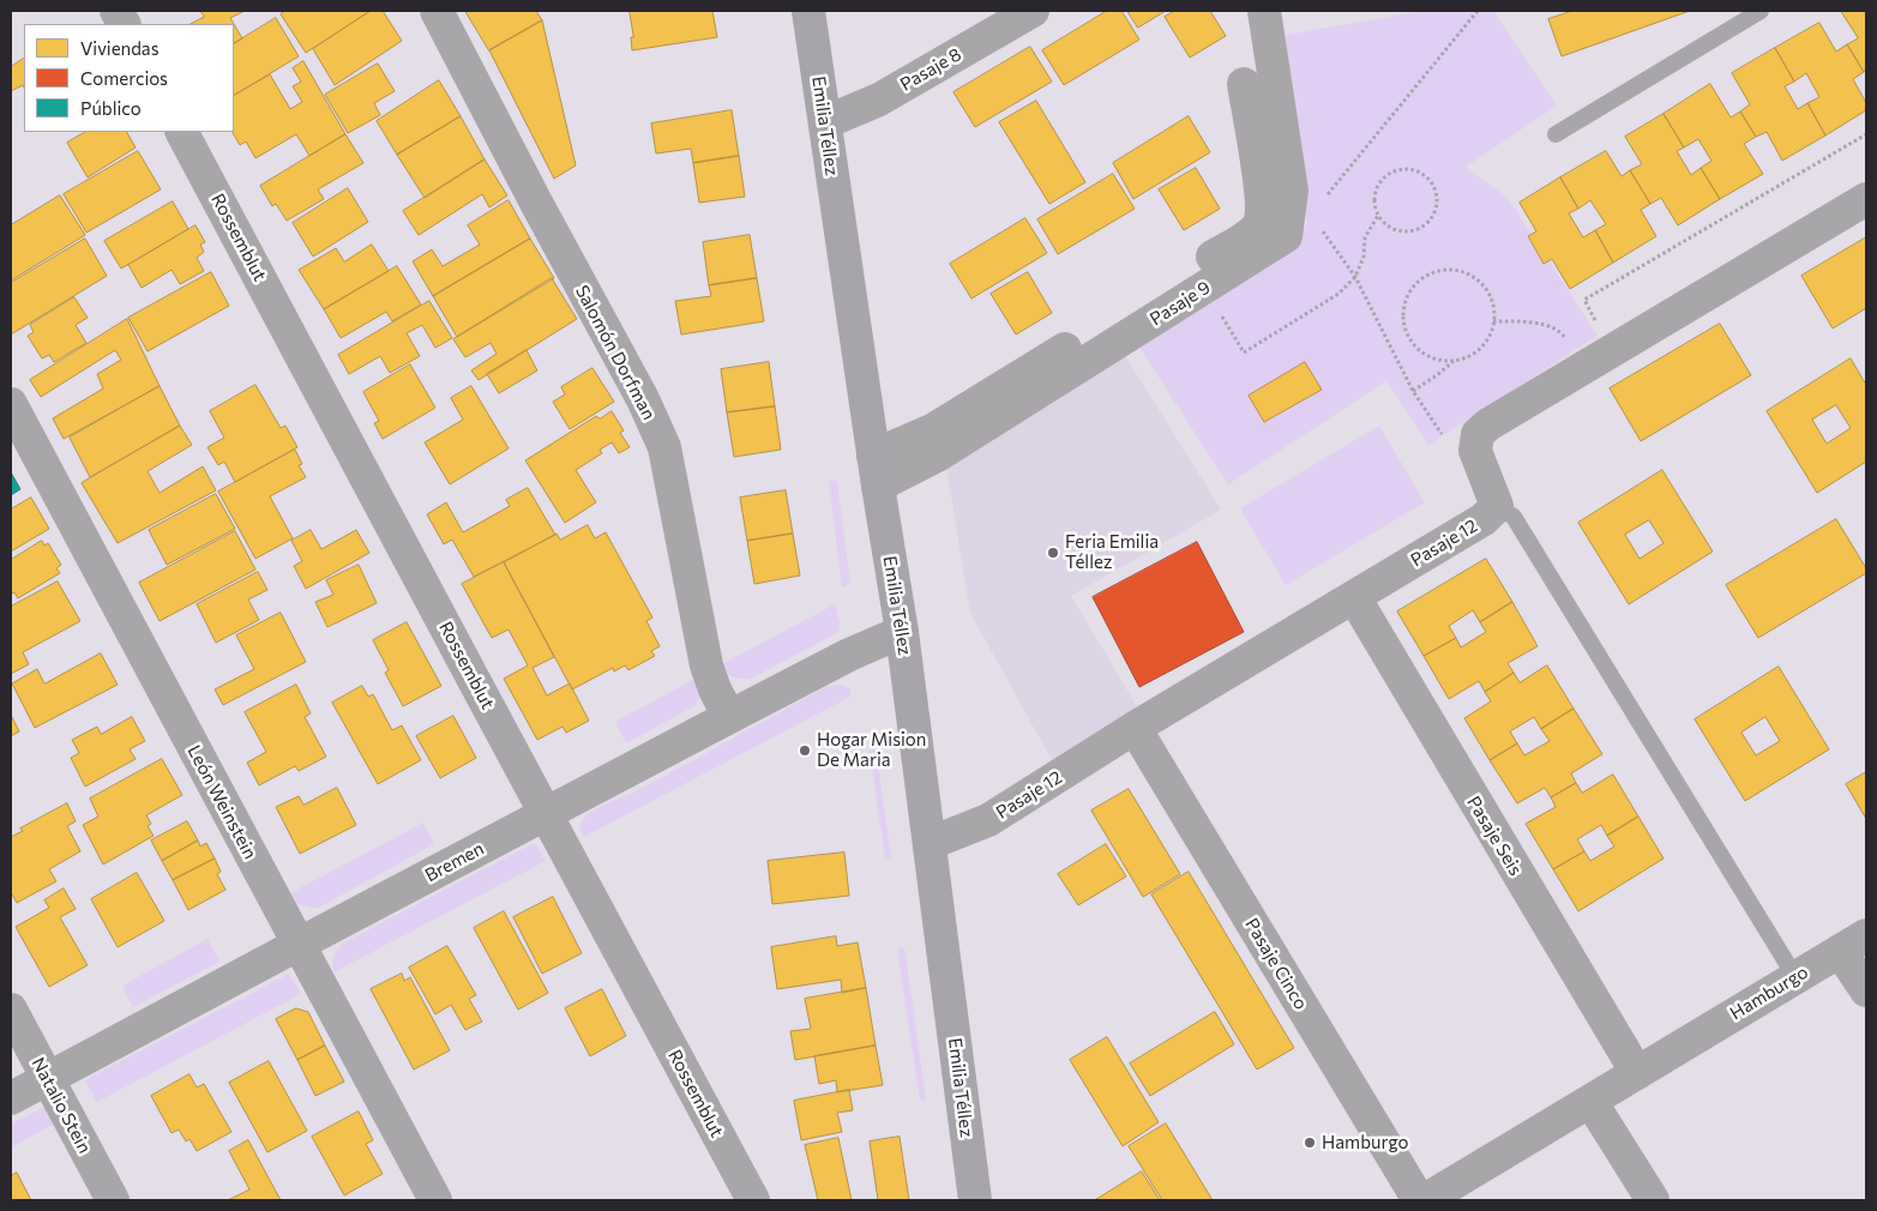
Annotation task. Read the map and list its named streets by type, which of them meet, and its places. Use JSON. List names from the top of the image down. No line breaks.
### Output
{"streets":{"street":["Pasaje 8","Emilia Téllez","Rossemblut","Pasaje 9","Salomón Dorfman","Pasaje 12","León Weinstein","Pasaje Seis","Bremen","Pasaje Cinco","Hamburgo","Natalio Stein"]},"crossings":[["Pasaje 8","Emilia Téllez"],["Emilia Téllez","Pasaje 9"],["Emilia Téllez","Pasaje 12"],["Emilia Téllez","Bremen"],["Rossemblut","Bremen"],["Salomón Dorfman","Bremen"],["Pasaje 12","Pasaje Seis"],["Pasaje 12","Pasaje Cinco"],["León Weinstein","Bremen"],["Pasaje Seis","Hamburgo"],["Bremen","Natalio Stein"]],"places":["Feria Emilia Téllez","Hogar Mision De Maria","Hamburgo"],"legend":["Viviendas","Comercios","Público"]}
